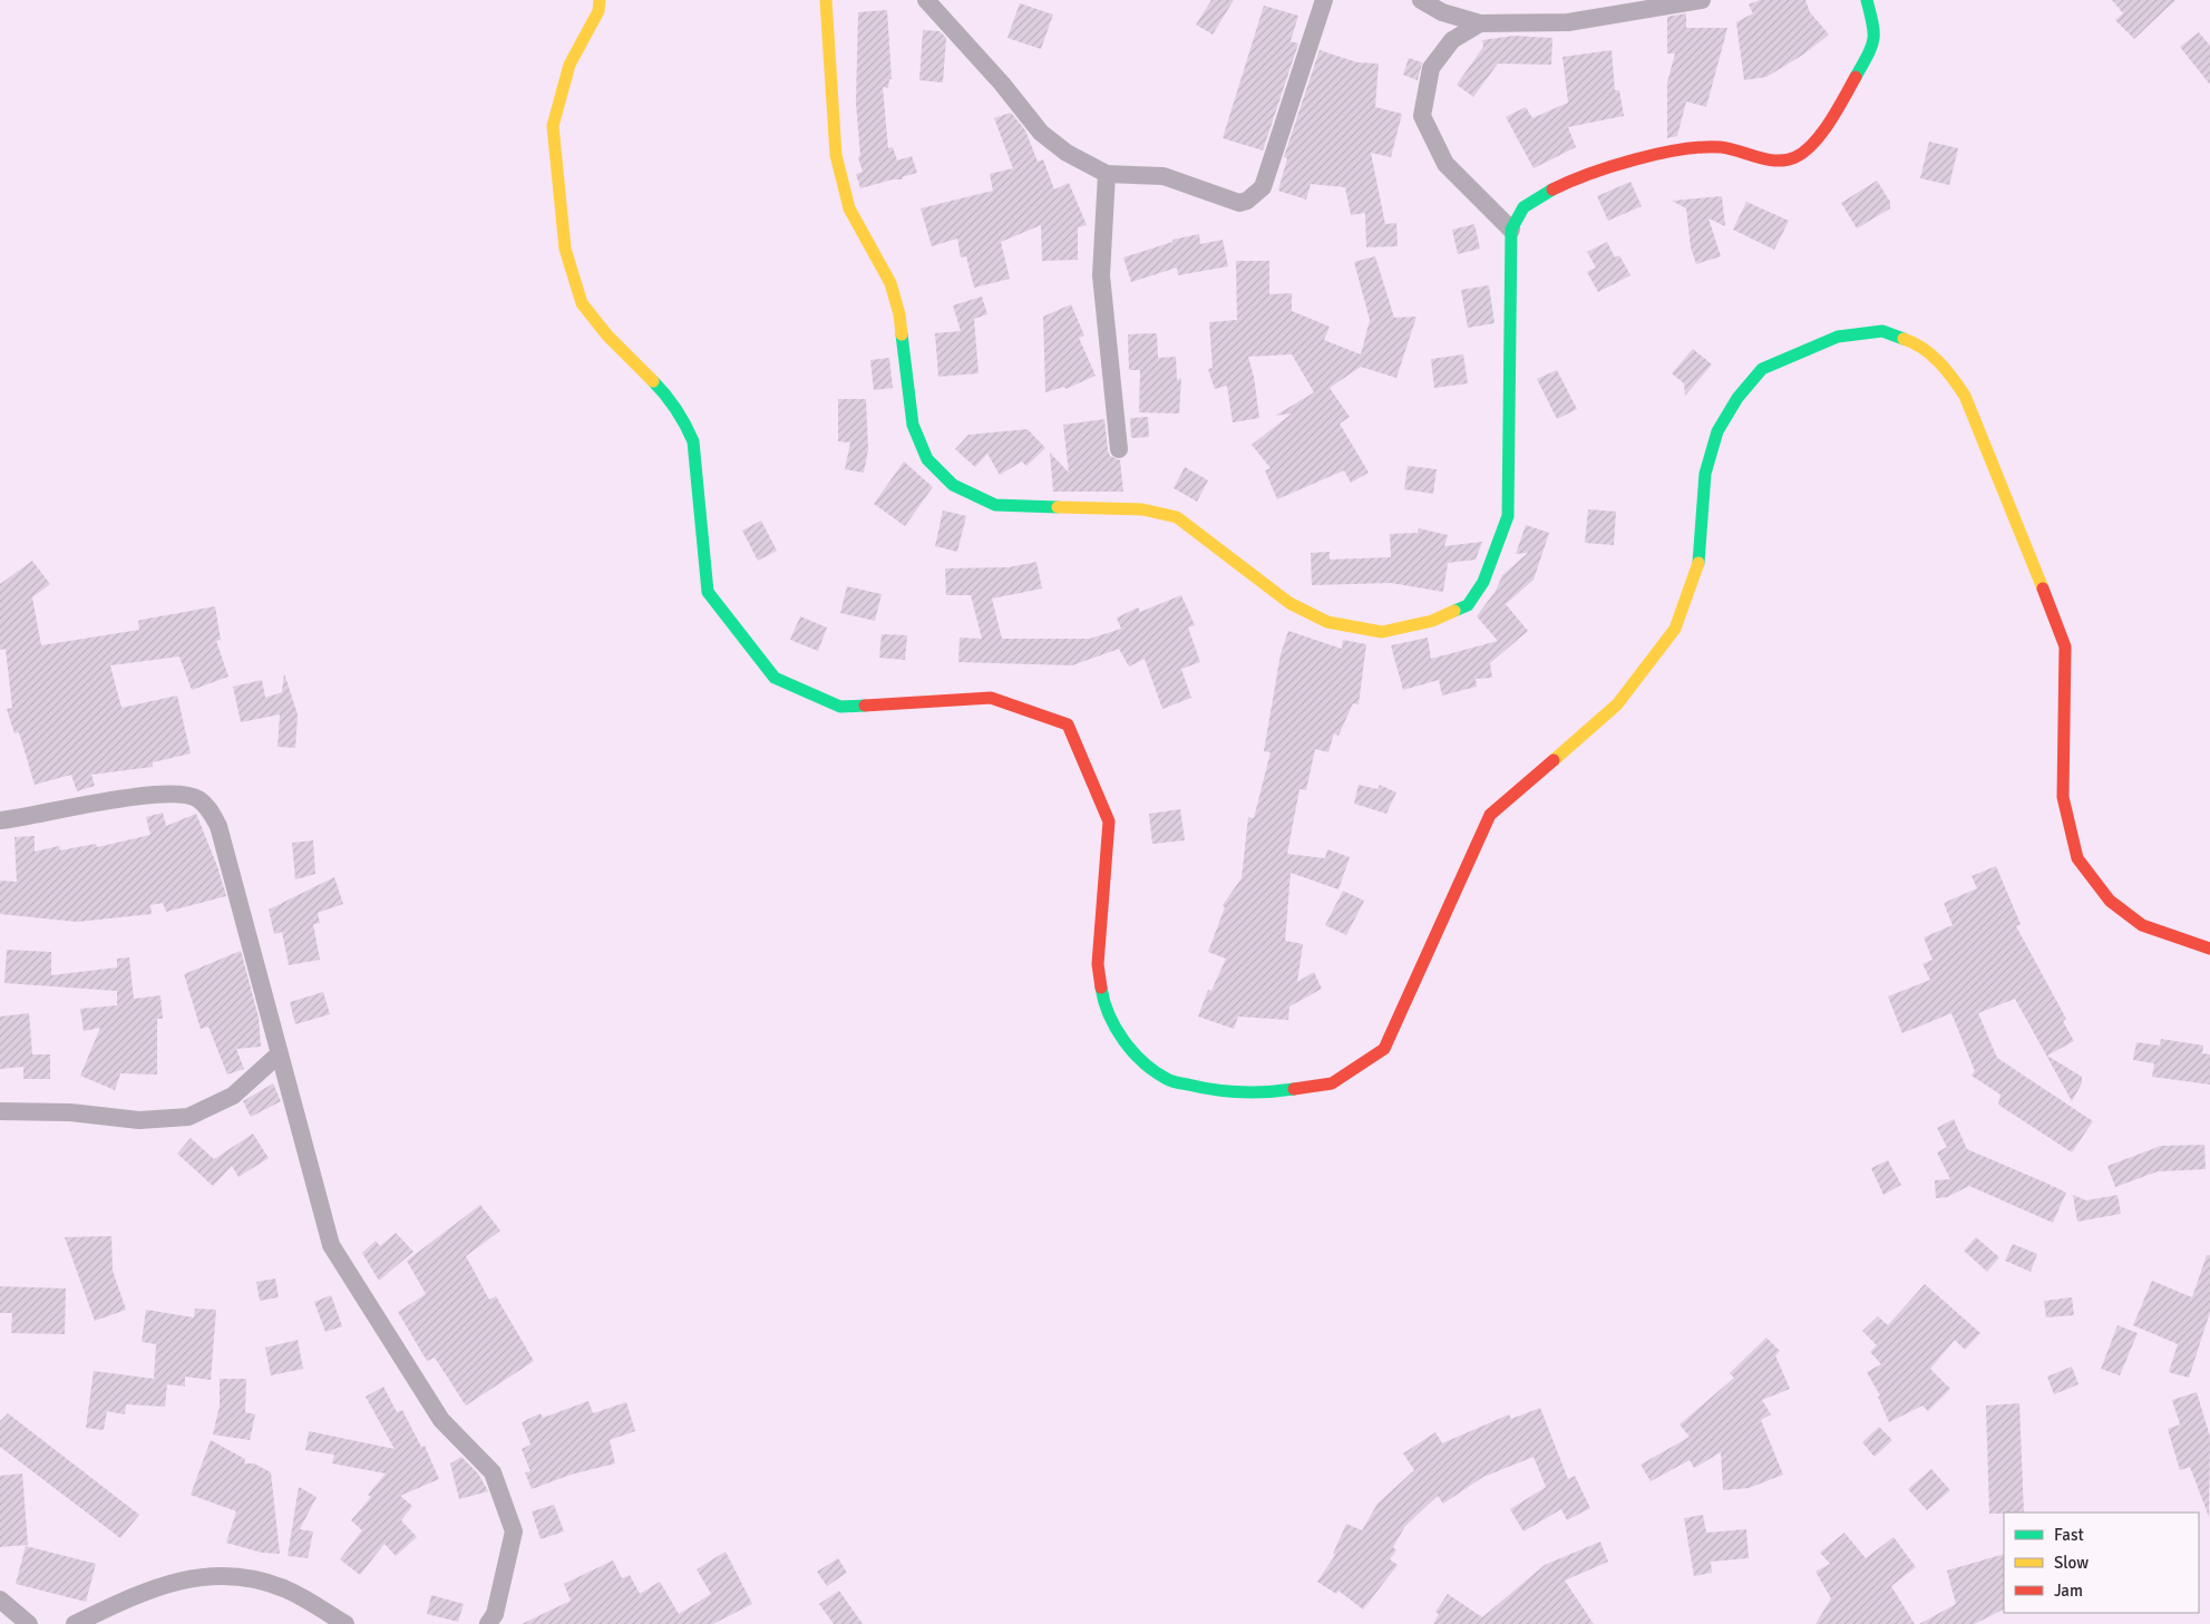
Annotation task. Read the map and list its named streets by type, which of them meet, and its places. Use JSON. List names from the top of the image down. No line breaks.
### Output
{"legend":["Fast","Slow","Jam"]}
